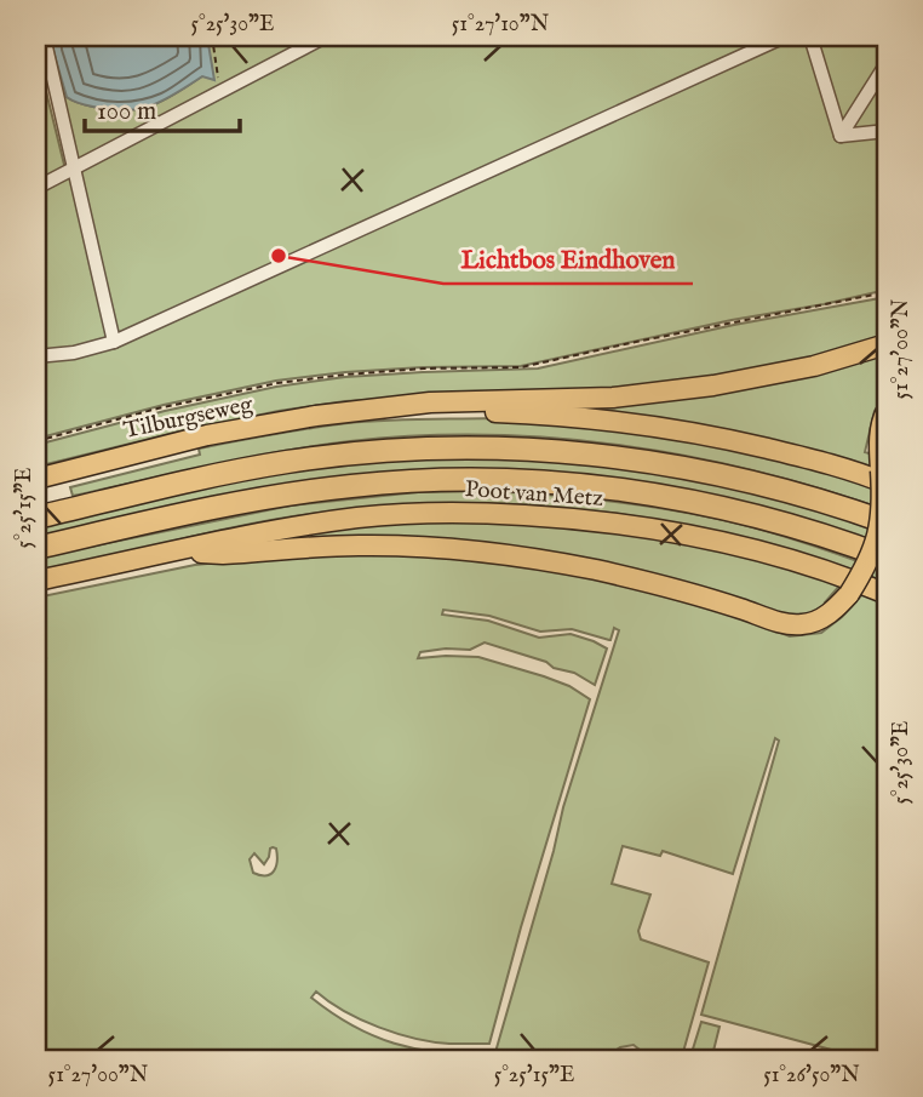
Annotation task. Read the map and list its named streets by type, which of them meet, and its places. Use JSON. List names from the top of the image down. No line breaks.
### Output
{"streets":{"highway":["Tilburgseweg","Poot van Metz"]},"places":["Lichtbos Eindhoven"],"scale_bar":"100 m","coordinates":["5°25'30\"E","51°27'10\"N","51°27'00\"N","5°25'15\"E","51°26'50\"N"]}
